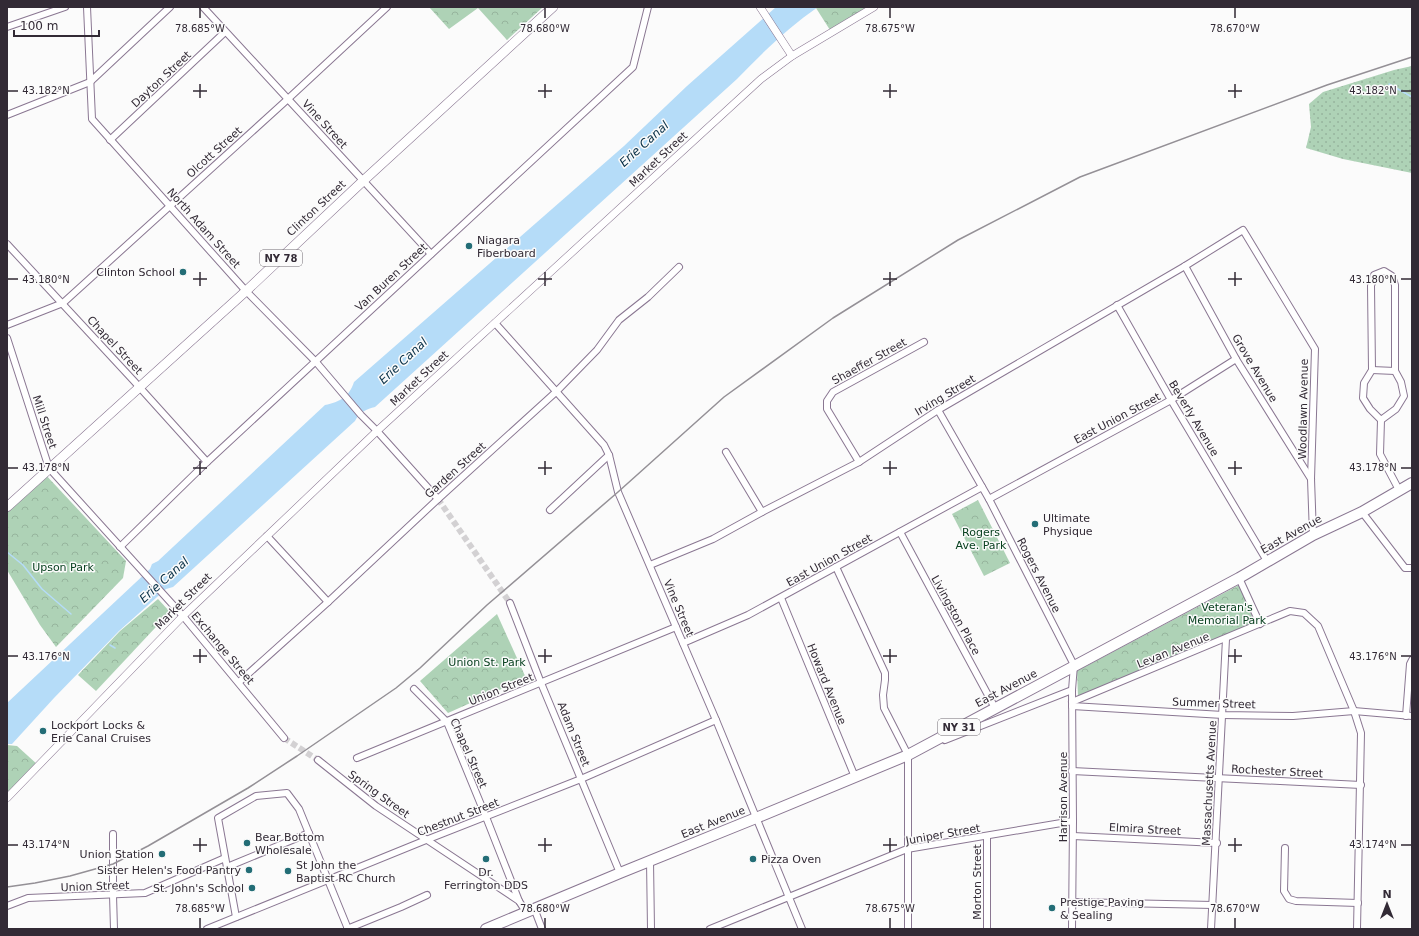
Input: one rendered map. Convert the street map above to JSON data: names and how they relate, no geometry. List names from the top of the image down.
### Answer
{
  "streets": {
    "highway": ["East Avenue", "NY 31"],
    "main road": ["Clinton Street", "NY 78"],
    "street": [
      "Dayton Street",
      "Vine Street",
      "Olcott Street",
      "Market Street",
      "North Adam Street",
      "Van Buren Street",
      "Chapel Street",
      "Shaeffer Street",
      "Grove Avenue",
      "Irving Street",
      "Woodlawn Avenue",
      "East Union Street",
      "Beverly Avenue",
      "Mill Street",
      "Garden Street",
      "Rogers Avenue",
      "Livingston Place",
      "Exchange Street",
      "Levan Avenue",
      "Howard Avenue",
      "Union Street",
      "Summer Street",
      "Adam Street",
      "Rochester Street",
      "Massachusetts Avenue",
      "Spring Street",
      "Harrison Avenue",
      "Chestnut Street",
      "Elmira Street",
      "Juniper Street",
      "Morton Street"
    ]
  },
  "crossings": [
    ["Dayton Street", "Vine Street"],
    ["Dayton Street", "North Adam Street"],
    ["Vine Street", "Olcott Street"],
    ["Vine Street", "Market Street"],
    ["Vine Street", "Clinton Street"],
    ["Vine Street", "Van Buren Street"],
    ["Vine Street", "Irving Street"],
    ["Vine Street", "East Union Street"],
    ["Vine Street", "Garden Street"],
    ["Vine Street", "East Avenue"],
    ["Vine Street", "Union Street"],
    ["Vine Street", "Chestnut Street"],
    ["Vine Street", "Juniper Street"],
    ["Olcott Street", "North Adam Street"],
    ["Olcott Street", "Chapel Street"],
    ["Market Street", "North Adam Street"],
    ["Market Street", "Exchange Street"],
    ["Clinton Street", "North Adam Street"],
    ["Clinton Street", "Chapel Street"],
    ["Clinton Street", "Mill Street"],
    ["North Adam Street", "Van Buren Street"],
    ["Van Buren Street", "Chapel Street"],
    ["Van Buren Street", "Mill Street"],
    ["Chapel Street", "Union Street"],
    ["Chapel Street", "Spring Street"],
    ["Chapel Street", "Chestnut Street"],
    ["Shaeffer Street", "Irving Street"],
    ["Grove Avenue", "Irving Street"],
    ["Grove Avenue", "Woodlawn Avenue"],
    ["Grove Avenue", "East Union Street"],
    ["Irving Street", "Woodlawn Avenue"],
    ["Irving Street", "Beverly Avenue"],
    ["Irving Street", "Rogers Avenue"],
    ["Woodlawn Avenue", "East Avenue"],
    ["East Union Street", "Beverly Avenue"],
    ["East Union Street", "Rogers Avenue"],
    ["East Union Street", "Livingston Place"],
    ["East Union Street", "Howard Avenue"],
    ["Beverly Avenue", "East Avenue"],
    ["Mill Street", "Exchange Street"],
    ["Garden Street", "Exchange Street"],
    ["East Avenue", "Rogers Avenue"],
    ["East Avenue", "Livingston Place"],
    ["East Avenue", "Howard Avenue"],
    ["East Avenue", "Adam Street"],
    ["East Avenue", "Spring Street"],
    ["East Avenue", "Harrison Avenue"],
    ["Rogers Avenue", "Harrison Avenue"],
    ["Levan Avenue", "Summer Street"],
    ["Levan Avenue", "Massachusetts Avenue"],
    ["Levan Avenue", "Harrison Avenue"],
    ["Union Street", "Adam Street"],
    ["Summer Street", "Massachusetts Avenue"],
    ["Summer Street", "Harrison Avenue"],
    ["Adam Street", "Chestnut Street"],
    ["Rochester Street", "Massachusetts Avenue"],
    ["Rochester Street", "Harrison Avenue"],
    ["Massachusetts Avenue", "Elmira Street"],
    ["Spring Street", "Chestnut Street"],
    ["Harrison Avenue", "Elmira Street"],
    ["Harrison Avenue", "Juniper Street"],
    ["Juniper Street", "Morton Street"]
  ],
  "water": ["Erie Canal"],
  "parks": [
    "Rogers Ave. Park",
    "Upson Park",
    "Veteran's Memorial Park",
    "Union St. Park"
  ],
  "places": [
    "Niagara Fiberboard",
    "Clinton School",
    "Ultimate Physique",
    "Lockport Locks & Erie Canal Cruises",
    "Bear Bottom Wholesale",
    "Union Station",
    "Dr. Ferrington DDS",
    "Pizza Oven",
    "Sister Helen's Food Pantry",
    "St John the Baptist RC Church",
    "St. John's School",
    "Prestige Paving & Sealing"
  ],
  "scale_bar": "100 m",
  "north": "top",
  "coordinates": [
    "78.685°W",
    "78.680°W",
    "78.675°W",
    "78.670°W",
    "43.182°N",
    "43.180°N",
    "43.178°N",
    "43.176°N",
    "43.174°N"
  ]
}
